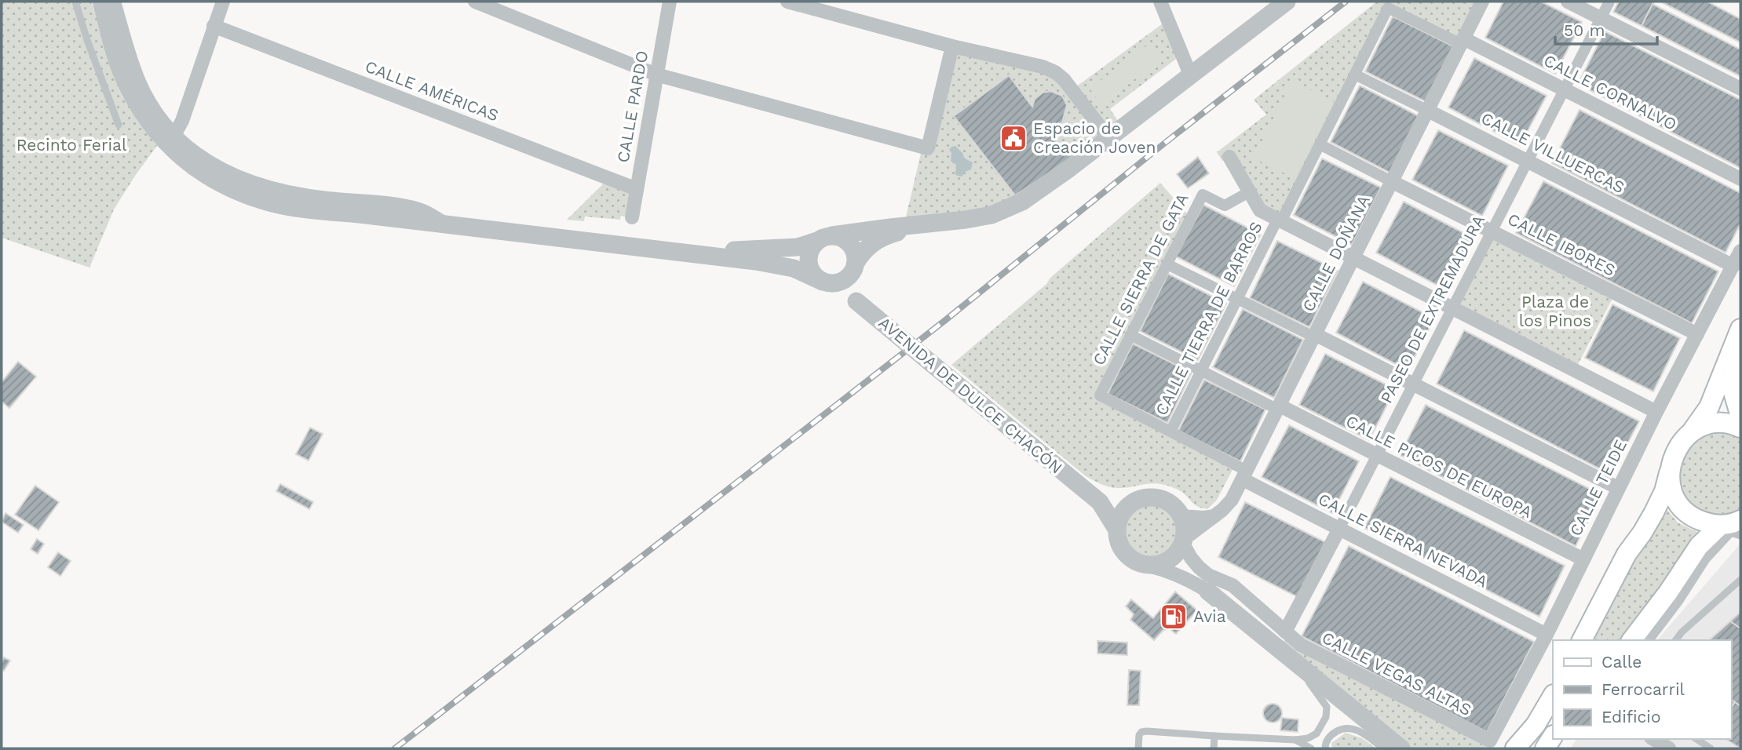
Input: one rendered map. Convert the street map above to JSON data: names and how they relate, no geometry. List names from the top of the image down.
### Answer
{
  "streets": {
    "street": [
      "CALLE AMÉRICAS",
      "CALLE CORNALVO",
      "CALLE PARDO",
      "CALLE VILLUERCAS",
      "CALLE IBORES",
      "CALLE DOÑANA",
      "CALLE SIERRA DE GATA",
      "PASEO DE EXTREMADURA",
      "CALLE TIERRA DE BARROS",
      "AVENIDA DE DULCE CHACÓN",
      "CALLE PICOS DE EUROPA",
      "CALLE TEIDE",
      "CALLE SIERRA NEVADA",
      "CALLE VEGAS ALTAS"
    ]
  },
  "crossings": [
    ["CALLE AMÉRICAS", "CALLE PARDO"],
    ["CALLE CORNALVO", "CALLE DOÑANA"],
    ["CALLE CORNALVO", "PASEO DE EXTREMADURA"],
    ["CALLE CORNALVO", "CALLE TIERRA DE BARROS"],
    ["CALLE VILLUERCAS", "CALLE DOÑANA"],
    ["CALLE VILLUERCAS", "PASEO DE EXTREMADURA"],
    ["CALLE VILLUERCAS", "CALLE TIERRA DE BARROS"],
    ["CALLE VILLUERCAS", "CALLE TEIDE"],
    ["CALLE IBORES", "CALLE DOÑANA"],
    ["CALLE IBORES", "PASEO DE EXTREMADURA"],
    ["CALLE IBORES", "CALLE TIERRA DE BARROS"],
    ["CALLE IBORES", "CALLE TEIDE"],
    ["CALLE DOÑANA", "CALLE TIERRA DE BARROS"],
    ["CALLE DOÑANA", "AVENIDA DE DULCE CHACÓN"],
    ["CALLE DOÑANA", "CALLE PICOS DE EUROPA"],
    ["CALLE DOÑANA", "CALLE SIERRA NEVADA"],
    ["CALLE DOÑANA", "CALLE VEGAS ALTAS"],
    ["CALLE SIERRA DE GATA", "CALLE TIERRA DE BARROS"],
    ["PASEO DE EXTREMADURA", "CALLE PICOS DE EUROPA"],
    ["PASEO DE EXTREMADURA", "CALLE SIERRA NEVADA"],
    ["PASEO DE EXTREMADURA", "CALLE VEGAS ALTAS"],
    ["AVENIDA DE DULCE CHACÓN", "CALLE VEGAS ALTAS"],
    ["CALLE PICOS DE EUROPA", "CALLE TEIDE"],
    ["CALLE TEIDE", "CALLE SIERRA NEVADA"],
    ["CALLE TEIDE", "CALLE VEGAS ALTAS"]
  ],
  "parks": ["Recinto Ferial", "Plaza de los Pinos"],
  "places": {
    "public building": ["Espacio de Creación Joven"],
    "fuel station": ["Avia"]
  },
  "legend": ["Calle", "Ferrocarril", "Edificio"],
  "scale_bar": "50 m"
}
